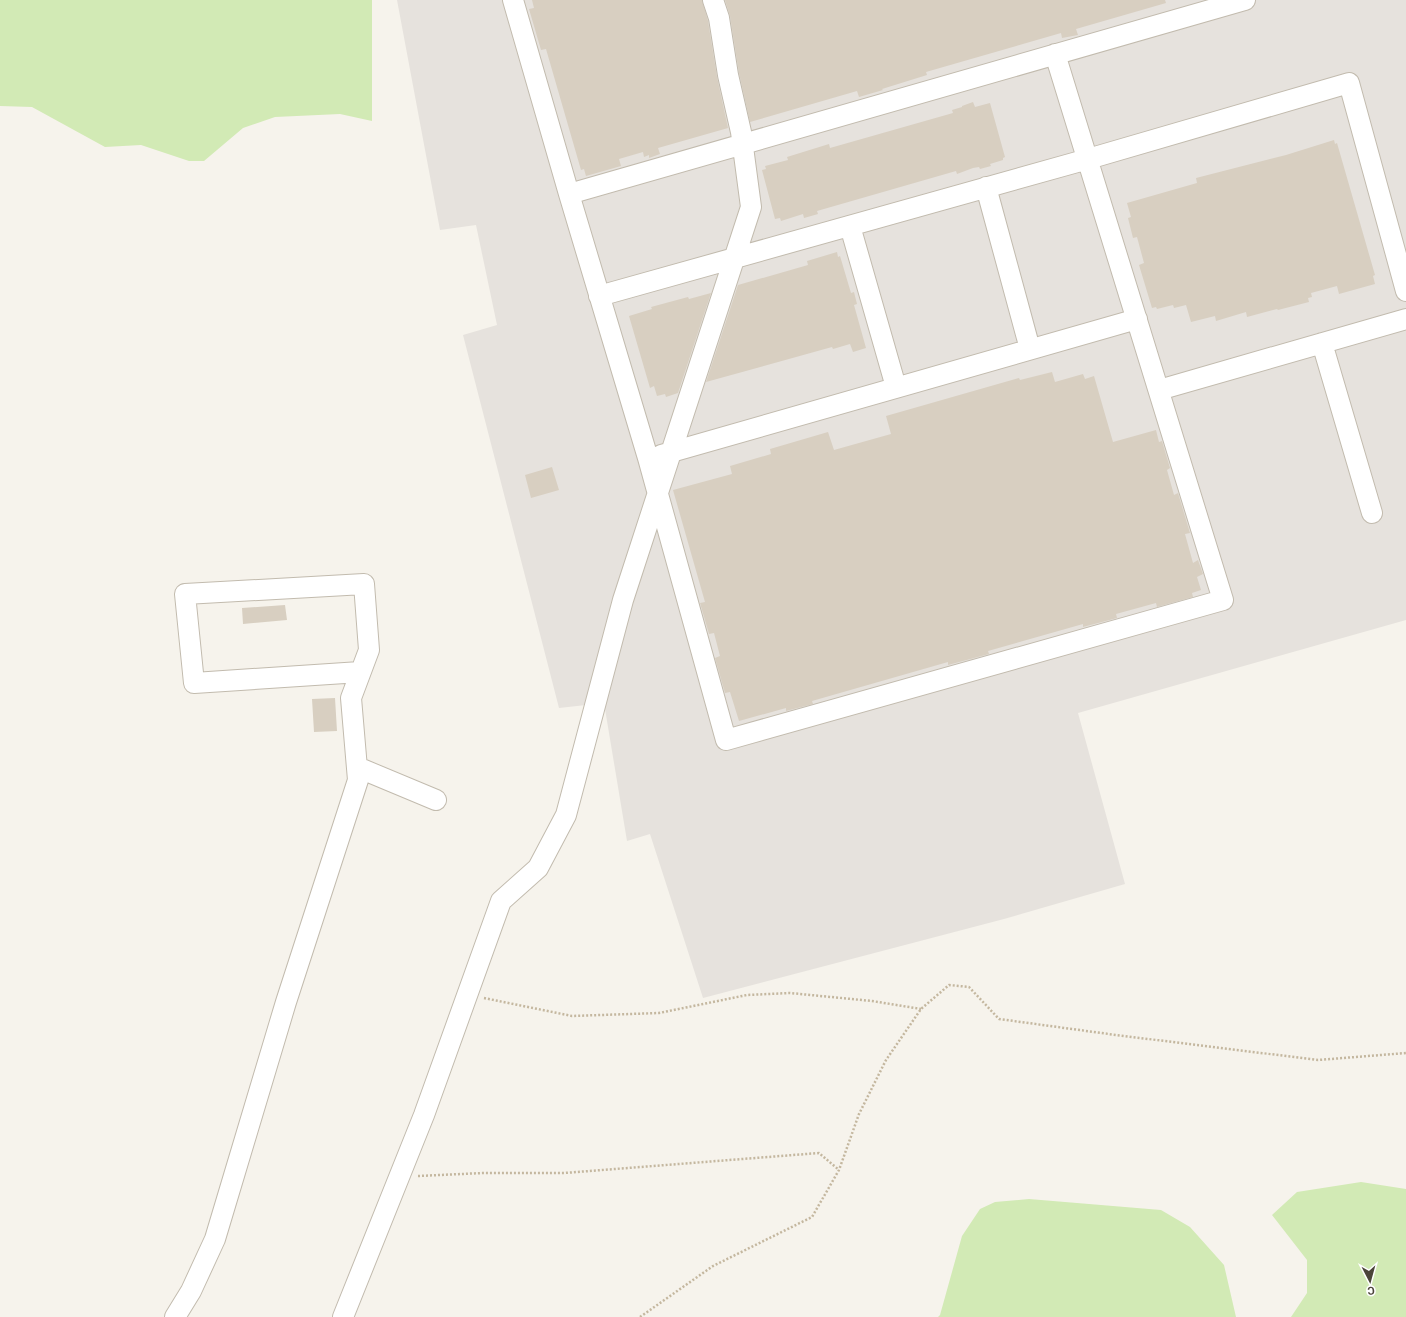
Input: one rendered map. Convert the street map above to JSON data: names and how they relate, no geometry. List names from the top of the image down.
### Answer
{
  "north": "bottom"
}
